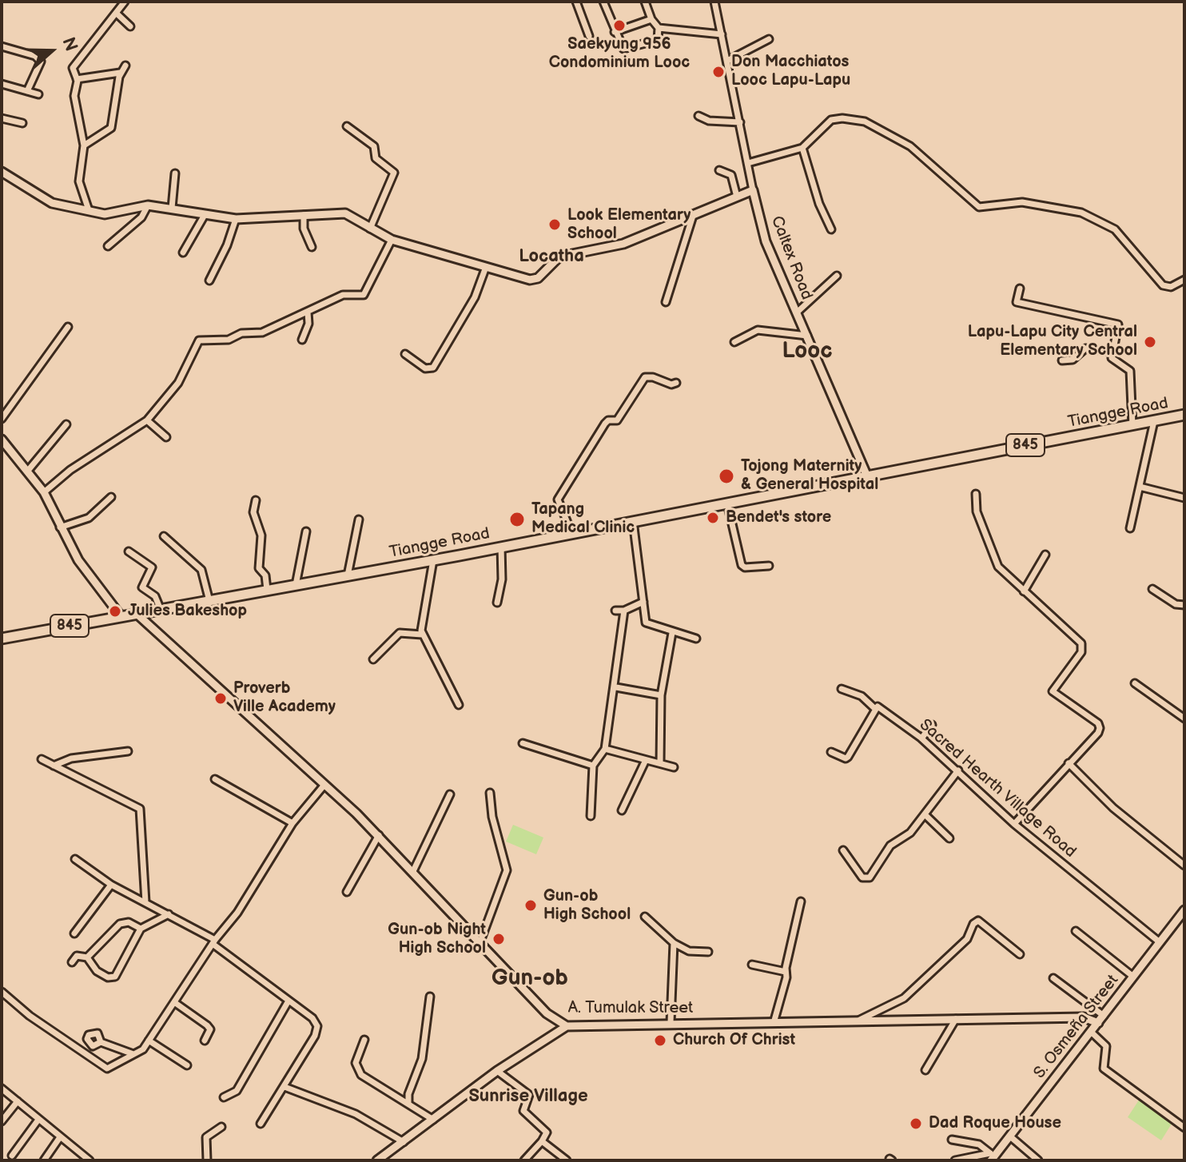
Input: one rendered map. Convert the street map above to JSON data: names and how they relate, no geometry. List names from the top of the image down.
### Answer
{
  "streets": {
    "main road": ["Tiangge Road", "845"],
    "street": [
      "Caltex Road",
      "Sacred Hearth Village Road",
      "A. Tumulak Street",
      "S. Osmeña Street"
    ]
  },
  "crossings": [
    ["Caltex Road", "Tiangge Road"],
    ["Tiangge Road", "A. Tumulak Street"],
    ["Sacred Hearth Village Road", "S. Osmeña Street"],
    ["A. Tumulak Street", "S. Osmeña Street"]
  ],
  "districts": [
    "Locatha",
    "Looc",
    "Gun-ob",
    "Sunrise Village"
  ],
  "places": [
    "Saekyung 956 Condominium Looc",
    "Don Macchiatos Looc Lapu-Lapu",
    "Look Elementary School",
    "Lapu-Lapu City Central Elementary School",
    "Tojong Maternity & General Hospital",
    "Bendet's store",
    "Tapang Medical Clinic",
    "Julies Bakeshop",
    "Proverb Ville Academy",
    "Gun-ob High School",
    "Gun-ob Night High School",
    "Church Of Christ",
    "Dad Roque House"
  ],
  "north": "right"
}
